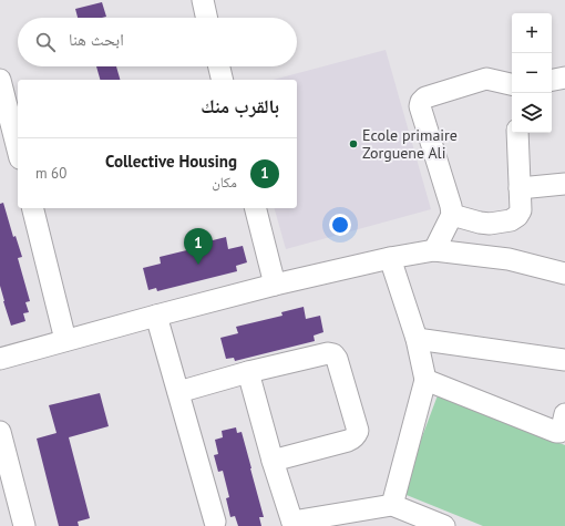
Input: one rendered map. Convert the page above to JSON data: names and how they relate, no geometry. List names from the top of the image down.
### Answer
{
  "places": ["Ecole primaire Zorguene Ali"],
  "page": {
    "map_buttons": ["+", "−"],
    "search": "ابحث هنا",
    "heading": "بالقرب منك",
    "list": [
      {
        "mark": "1",
        "name": "Collective Housing",
        "note": "مكان",
        "value": "60 m"
      }
    ],
    "pins": "1"
  }
}
